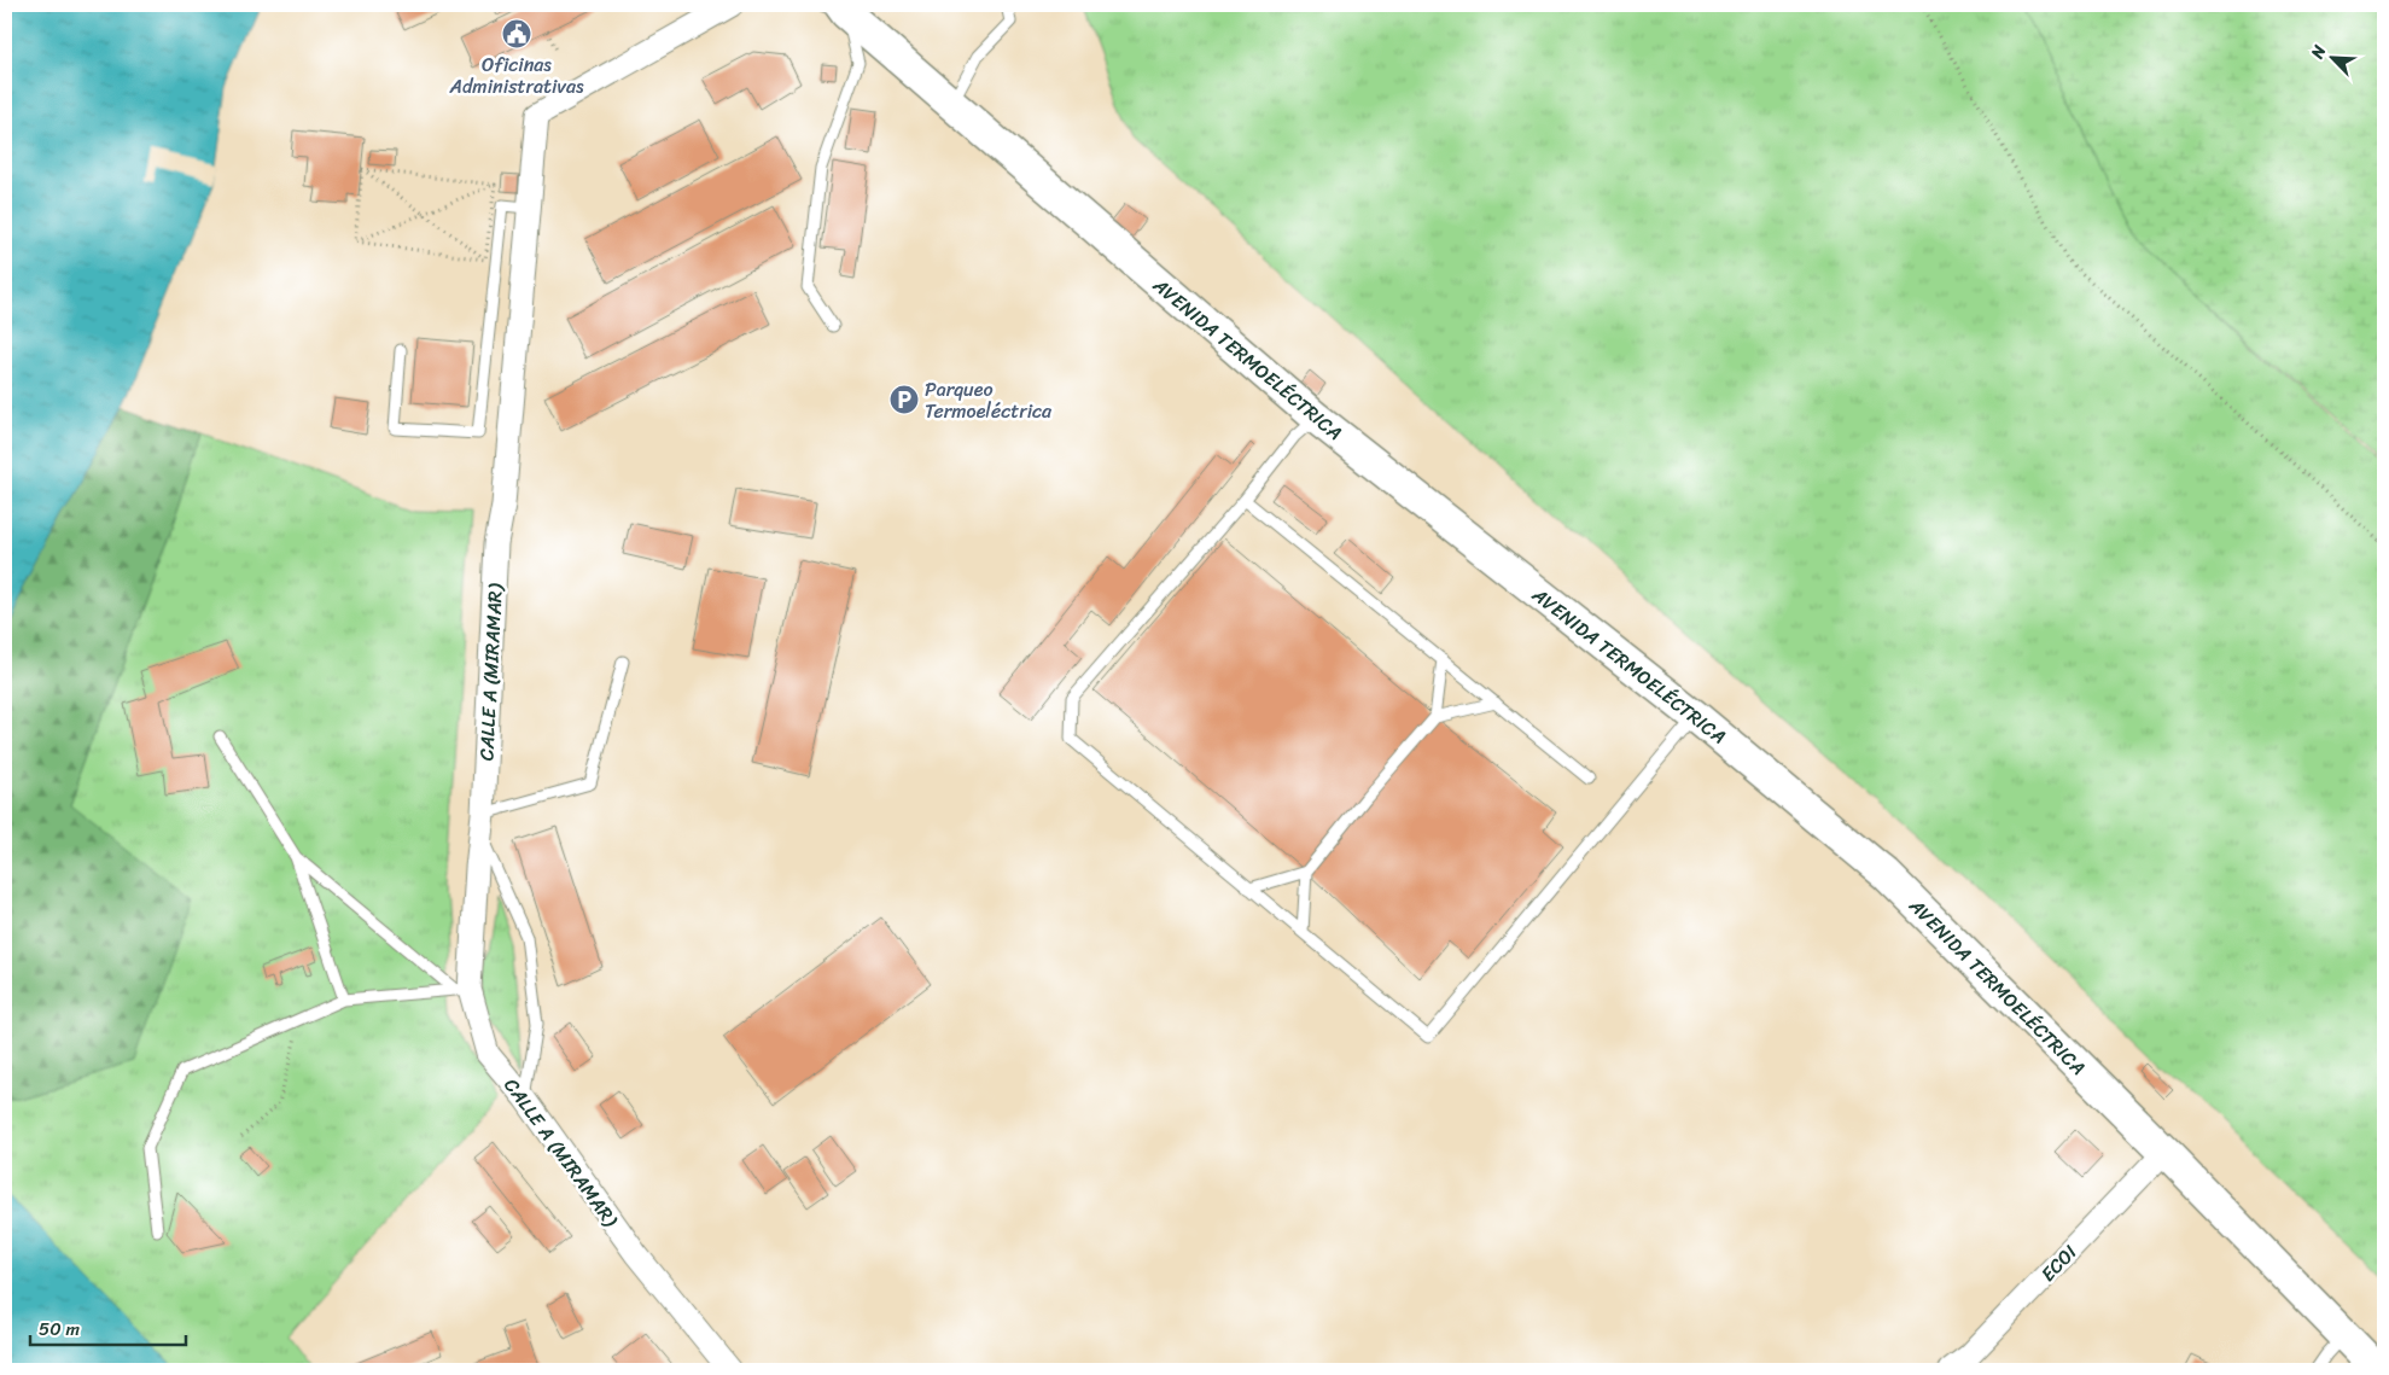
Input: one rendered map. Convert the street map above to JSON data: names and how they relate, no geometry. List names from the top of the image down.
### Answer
{
  "streets": {
    "main road": ["AVENIDA TERMOELÉCTRICA"],
    "street": ["CALLE A (MIRAMAR)", "ECOI"]
  },
  "crossings": [
    ["AVENIDA TERMOELÉCTRICA", "ECOI"]
  ],
  "places": {
    "public building": ["Oficinas Administrativas"],
    "parking": ["Parqueo Termoeléctrica"]
  },
  "scale_bar": "50 m",
  "north": "top left"
}
